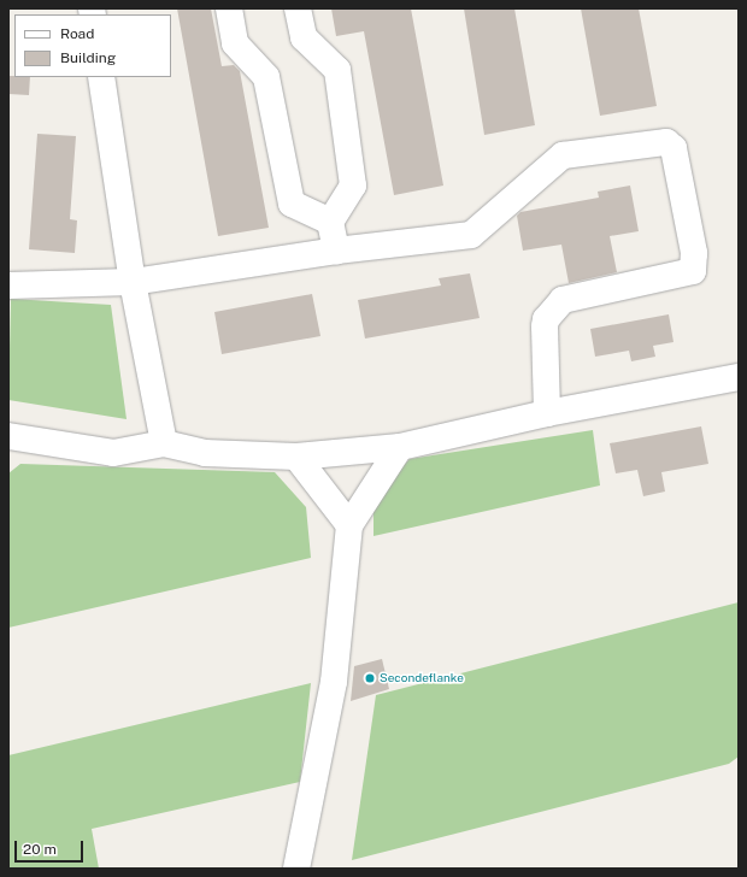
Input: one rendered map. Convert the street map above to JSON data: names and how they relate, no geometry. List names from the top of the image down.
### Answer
{
  "places": ["Secondeflanke"],
  "legend": ["Road", "Building"],
  "scale_bar": "20 m"
}
